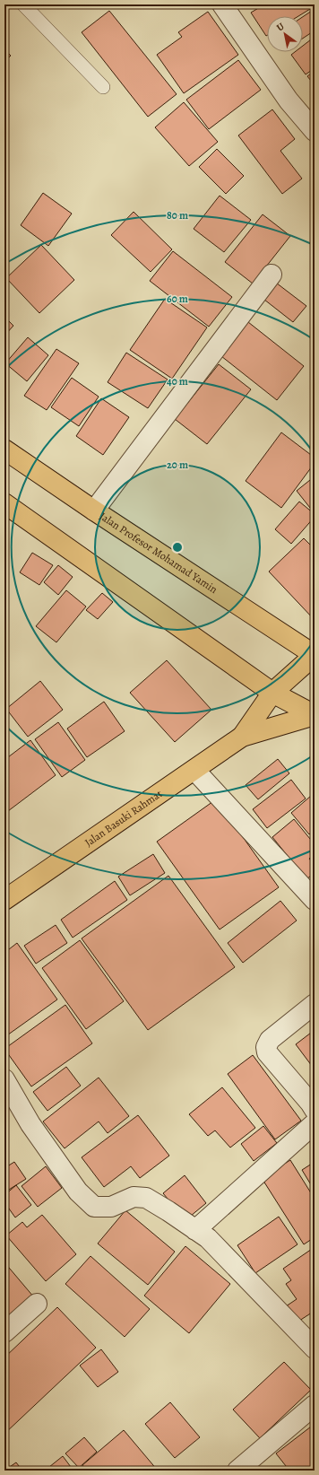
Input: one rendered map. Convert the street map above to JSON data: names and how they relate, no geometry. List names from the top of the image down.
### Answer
{
  "streets": {
    "main road": ["Jalan Profesor Mohamad Yamin", "Jalan Basuki Rahmat"]
  },
  "north": "top left",
  "rings": [
    "80 m",
    "60 m",
    "40 m",
    "20 m"
  ]
}
